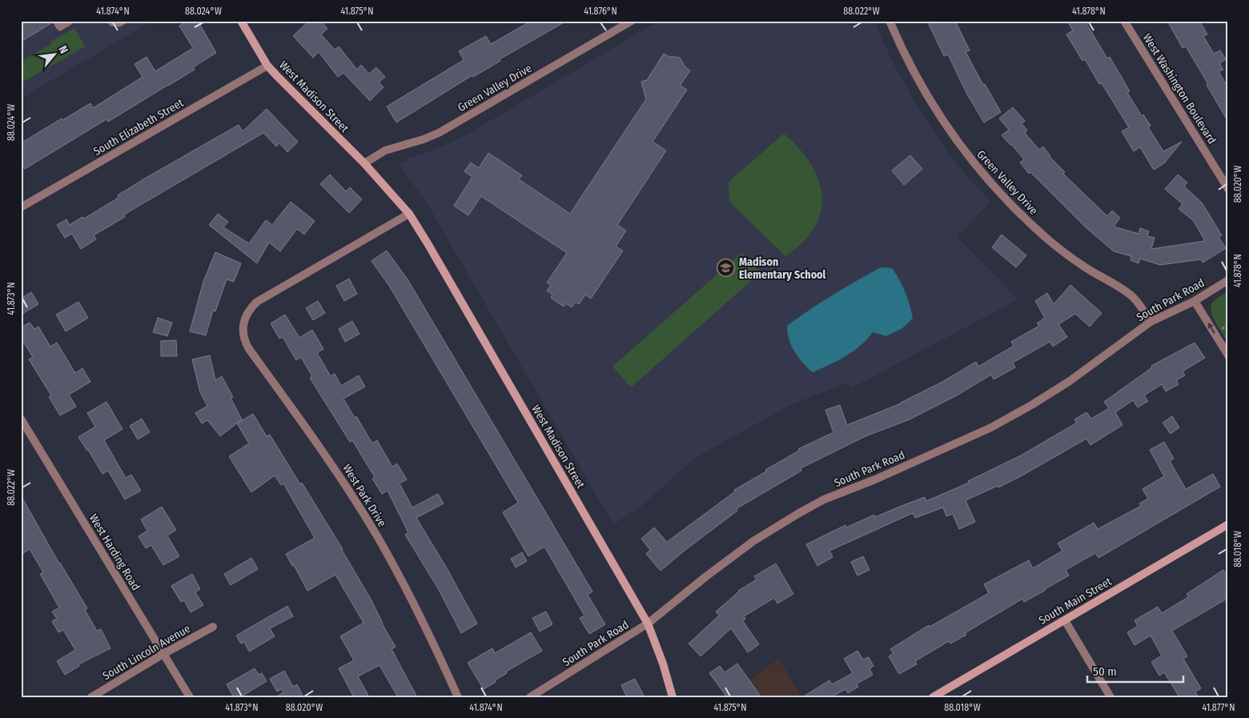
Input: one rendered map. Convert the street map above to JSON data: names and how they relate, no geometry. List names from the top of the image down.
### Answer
{
  "streets": {
    "street": [
      "Green Valley Drive",
      "West Washington Boulevard",
      "West Madison Street",
      "South Elizabeth Street",
      "South Park Road",
      "West Park Drive",
      "West Harding Road",
      "South Main Street",
      "South Lincoln Avenue"
    ]
  },
  "crossings": [
    ["Green Valley Drive", "West Madison Street"],
    ["Green Valley Drive", "South Park Road"],
    ["West Madison Street", "South Elizabeth Street"],
    ["West Madison Street", "South Park Road"],
    ["West Madison Street", "West Park Drive"],
    ["West Harding Road", "South Lincoln Avenue"]
  ],
  "places": {
    "school or university": ["Madison Elementary School"]
  },
  "scale_bar": "50 m",
  "north": "top right",
  "coordinates": [
    "41.874°N",
    "88.024°W",
    "41.875°N",
    "41.876°N",
    "88.022°W",
    "41.878°N",
    "88.020°W",
    "41.873°N",
    "88.018°W",
    "41.877°N"
  ]
}
